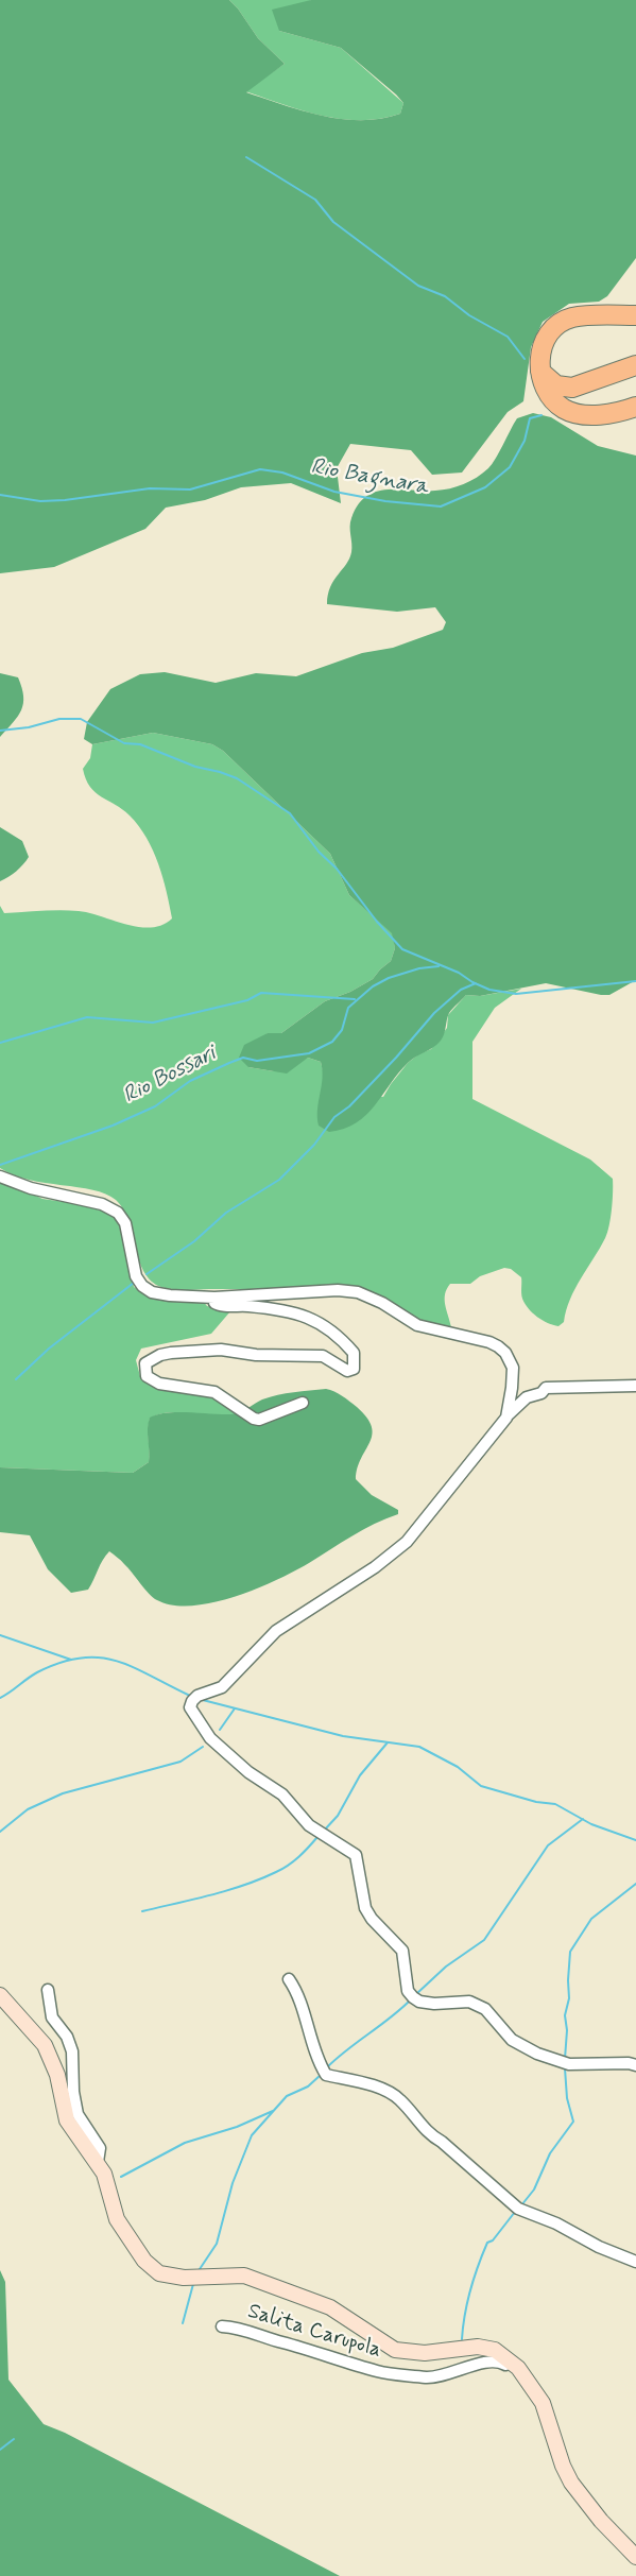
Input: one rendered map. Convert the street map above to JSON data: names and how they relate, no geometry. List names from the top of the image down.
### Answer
{
  "streets": {
    "street": ["Salita Carupola"]
  },
  "water": ["Rio Bagnara", "Rio Bossari"]
}
